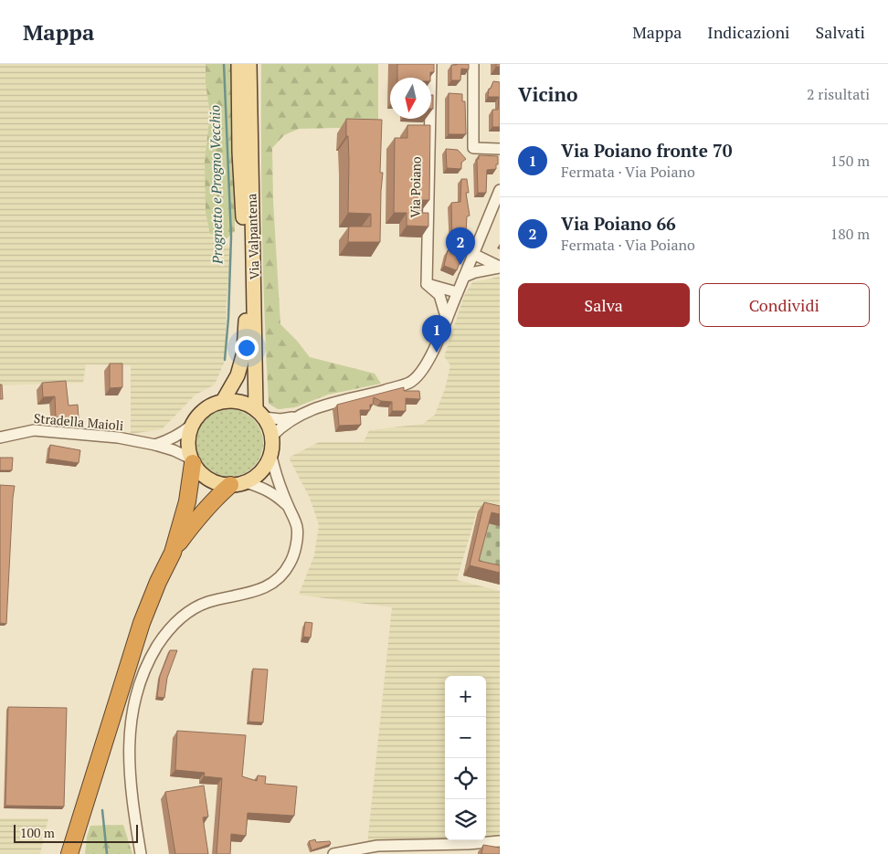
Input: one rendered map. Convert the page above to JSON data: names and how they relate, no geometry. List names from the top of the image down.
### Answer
{
  "streets": {
    "main road": ["Via Valpantena"],
    "street": ["Via Poiano", "Stradella Maioli"]
  },
  "crossings": [
    ["Via Valpantena", "Stradella Maioli"]
  ],
  "water": ["Prognetto e Progno Vecchio"],
  "scale_bar": "100 m",
  "north": "bottom",
  "page": {
    "header": "Mappa",
    "nav": ["Mappa", "Indicazioni", "Salvati"],
    "heading": ["Vicino", "2 risultati"],
    "list": [
      {
        "mark": "1",
        "name": "Via Poiano fronte 70",
        "note": "Fermata · Via Poiano",
        "value": "150 m"
      },
      {
        "mark": "2",
        "name": "Via Poiano 66",
        "note": "Fermata · Via Poiano",
        "value": "180 m"
      }
    ],
    "pins": ["2", "1"],
    "buttons": ["Salva", "Condividi"],
    "map_buttons": ["+", "−"],
    "scale": "100 m"
  }
}
